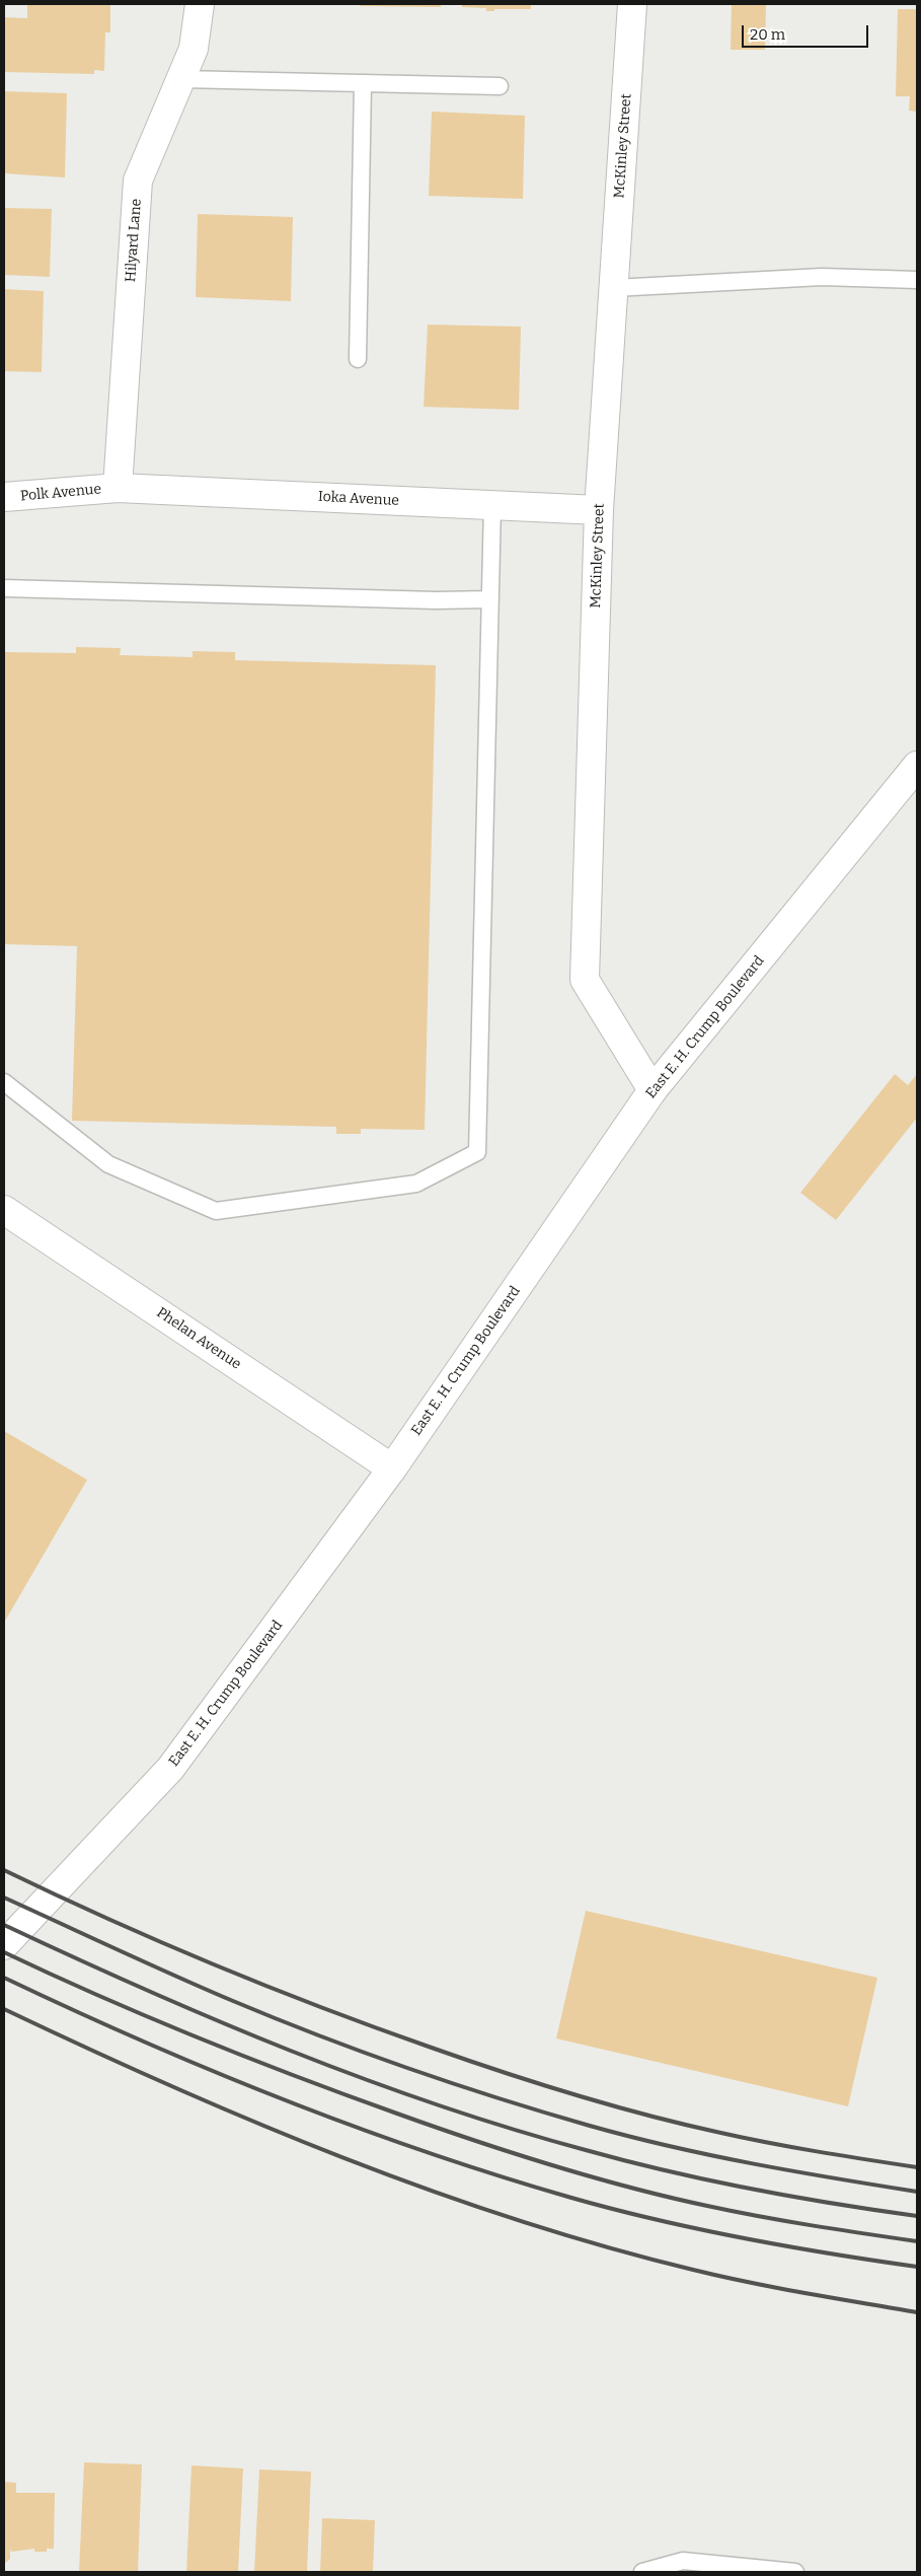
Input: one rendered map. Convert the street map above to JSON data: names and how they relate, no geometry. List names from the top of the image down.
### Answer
{
  "streets": {
    "street": [
      "McKinley Street",
      "Hilyard Lane",
      "Polk Avenue",
      "Ioka Avenue",
      "East E. H. Crump Boulevard",
      "Phelan Avenue"
    ]
  },
  "crossings": [
    ["McKinley Street", "Ioka Avenue"],
    ["McKinley Street", "East E. H. Crump Boulevard"],
    ["Hilyard Lane", "Polk Avenue"],
    ["Hilyard Lane", "Ioka Avenue"],
    ["Polk Avenue", "Ioka Avenue"],
    ["East E. H. Crump Boulevard", "Phelan Avenue"]
  ],
  "scale_bar": "20 m"
}
